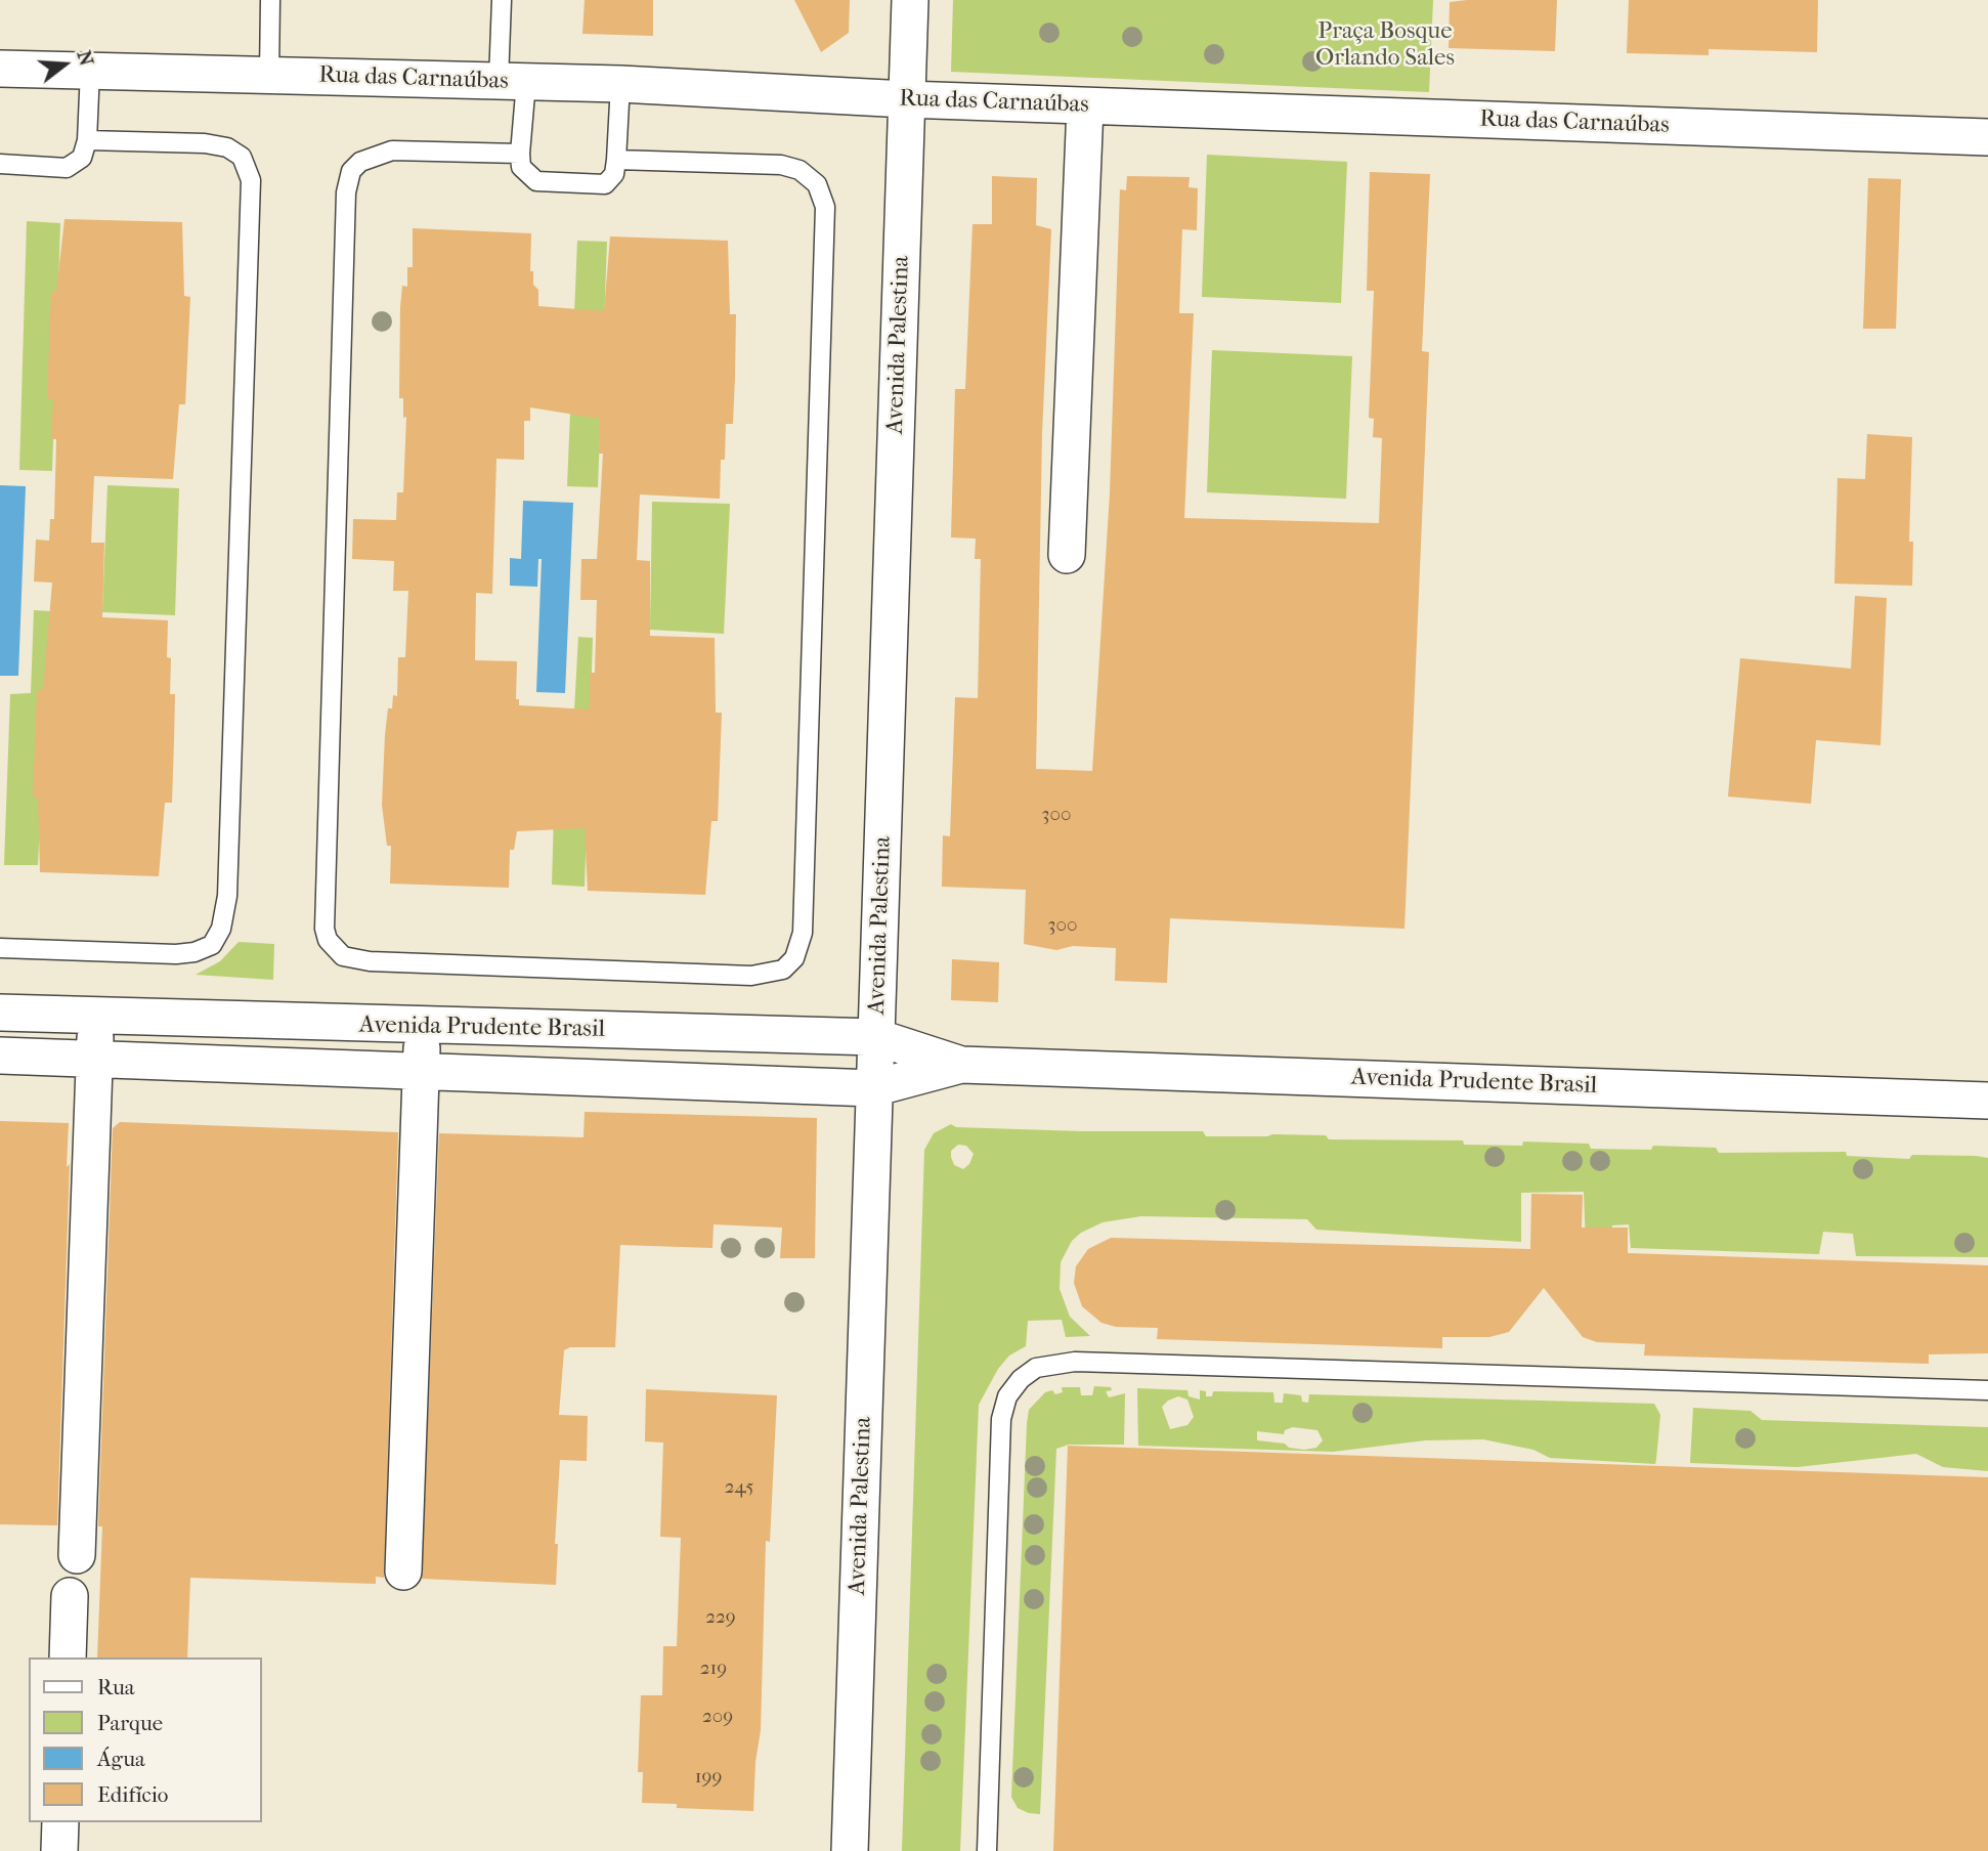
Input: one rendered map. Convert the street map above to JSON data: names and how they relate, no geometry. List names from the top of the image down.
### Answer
{
  "streets": {
    "street": ["Rua das Carnaúbas", "Avenida Palestina", "Avenida Prudente Brasil"]
  },
  "crossings": [
    ["Rua das Carnaúbas", "Avenida Palestina"],
    ["Avenida Palestina", "Avenida Prudente Brasil"]
  ],
  "parks": ["Praça Bosque Orlando Sales"],
  "house_numbers": [
    "300",
    "300",
    "245",
    "229",
    "219",
    "209",
    "199"
  ],
  "legend": [
    "Rua",
    "Parque",
    "Água",
    "Edifício"
  ],
  "north": "right"
}
